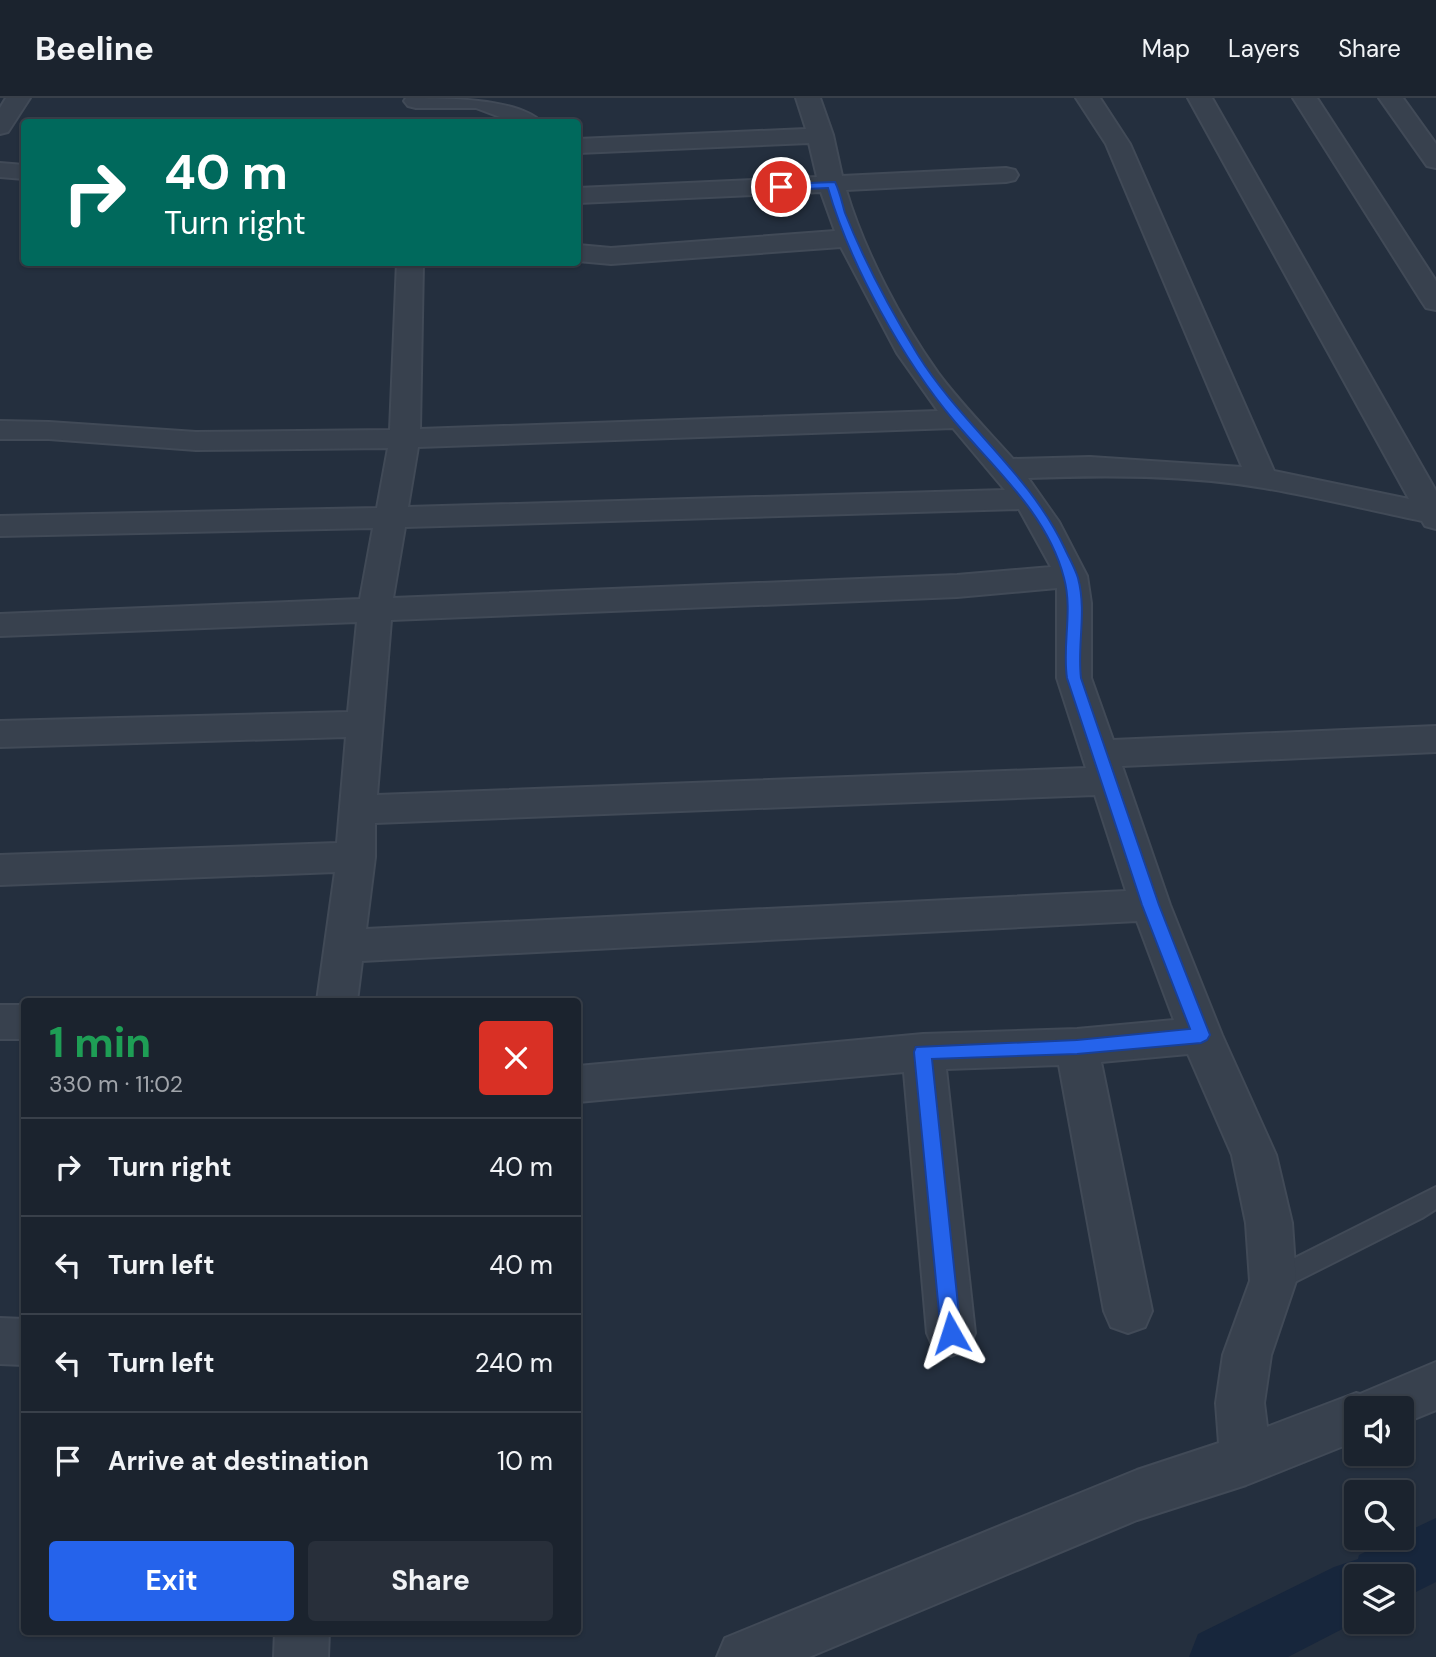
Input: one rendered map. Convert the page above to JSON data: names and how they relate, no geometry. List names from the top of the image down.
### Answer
{
  "page": {
    "header": "Beeline",
    "nav": ["Map", "Layers", "Share"],
    "turn": ["40 m", "Turn right"],
    "heading": ["1 min", "330 m · 11:02"],
    "list": [
      {
        "name": "Turn right",
        "value": "40 m"
      },
      {
        "name": "Turn left",
        "value": "40 m"
      },
      {
        "name": "Turn left",
        "value": "240 m"
      },
      {
        "name": "Arrive at destination",
        "value": "10 m"
      }
    ],
    "buttons": ["Exit", "Share"]
  }
}
